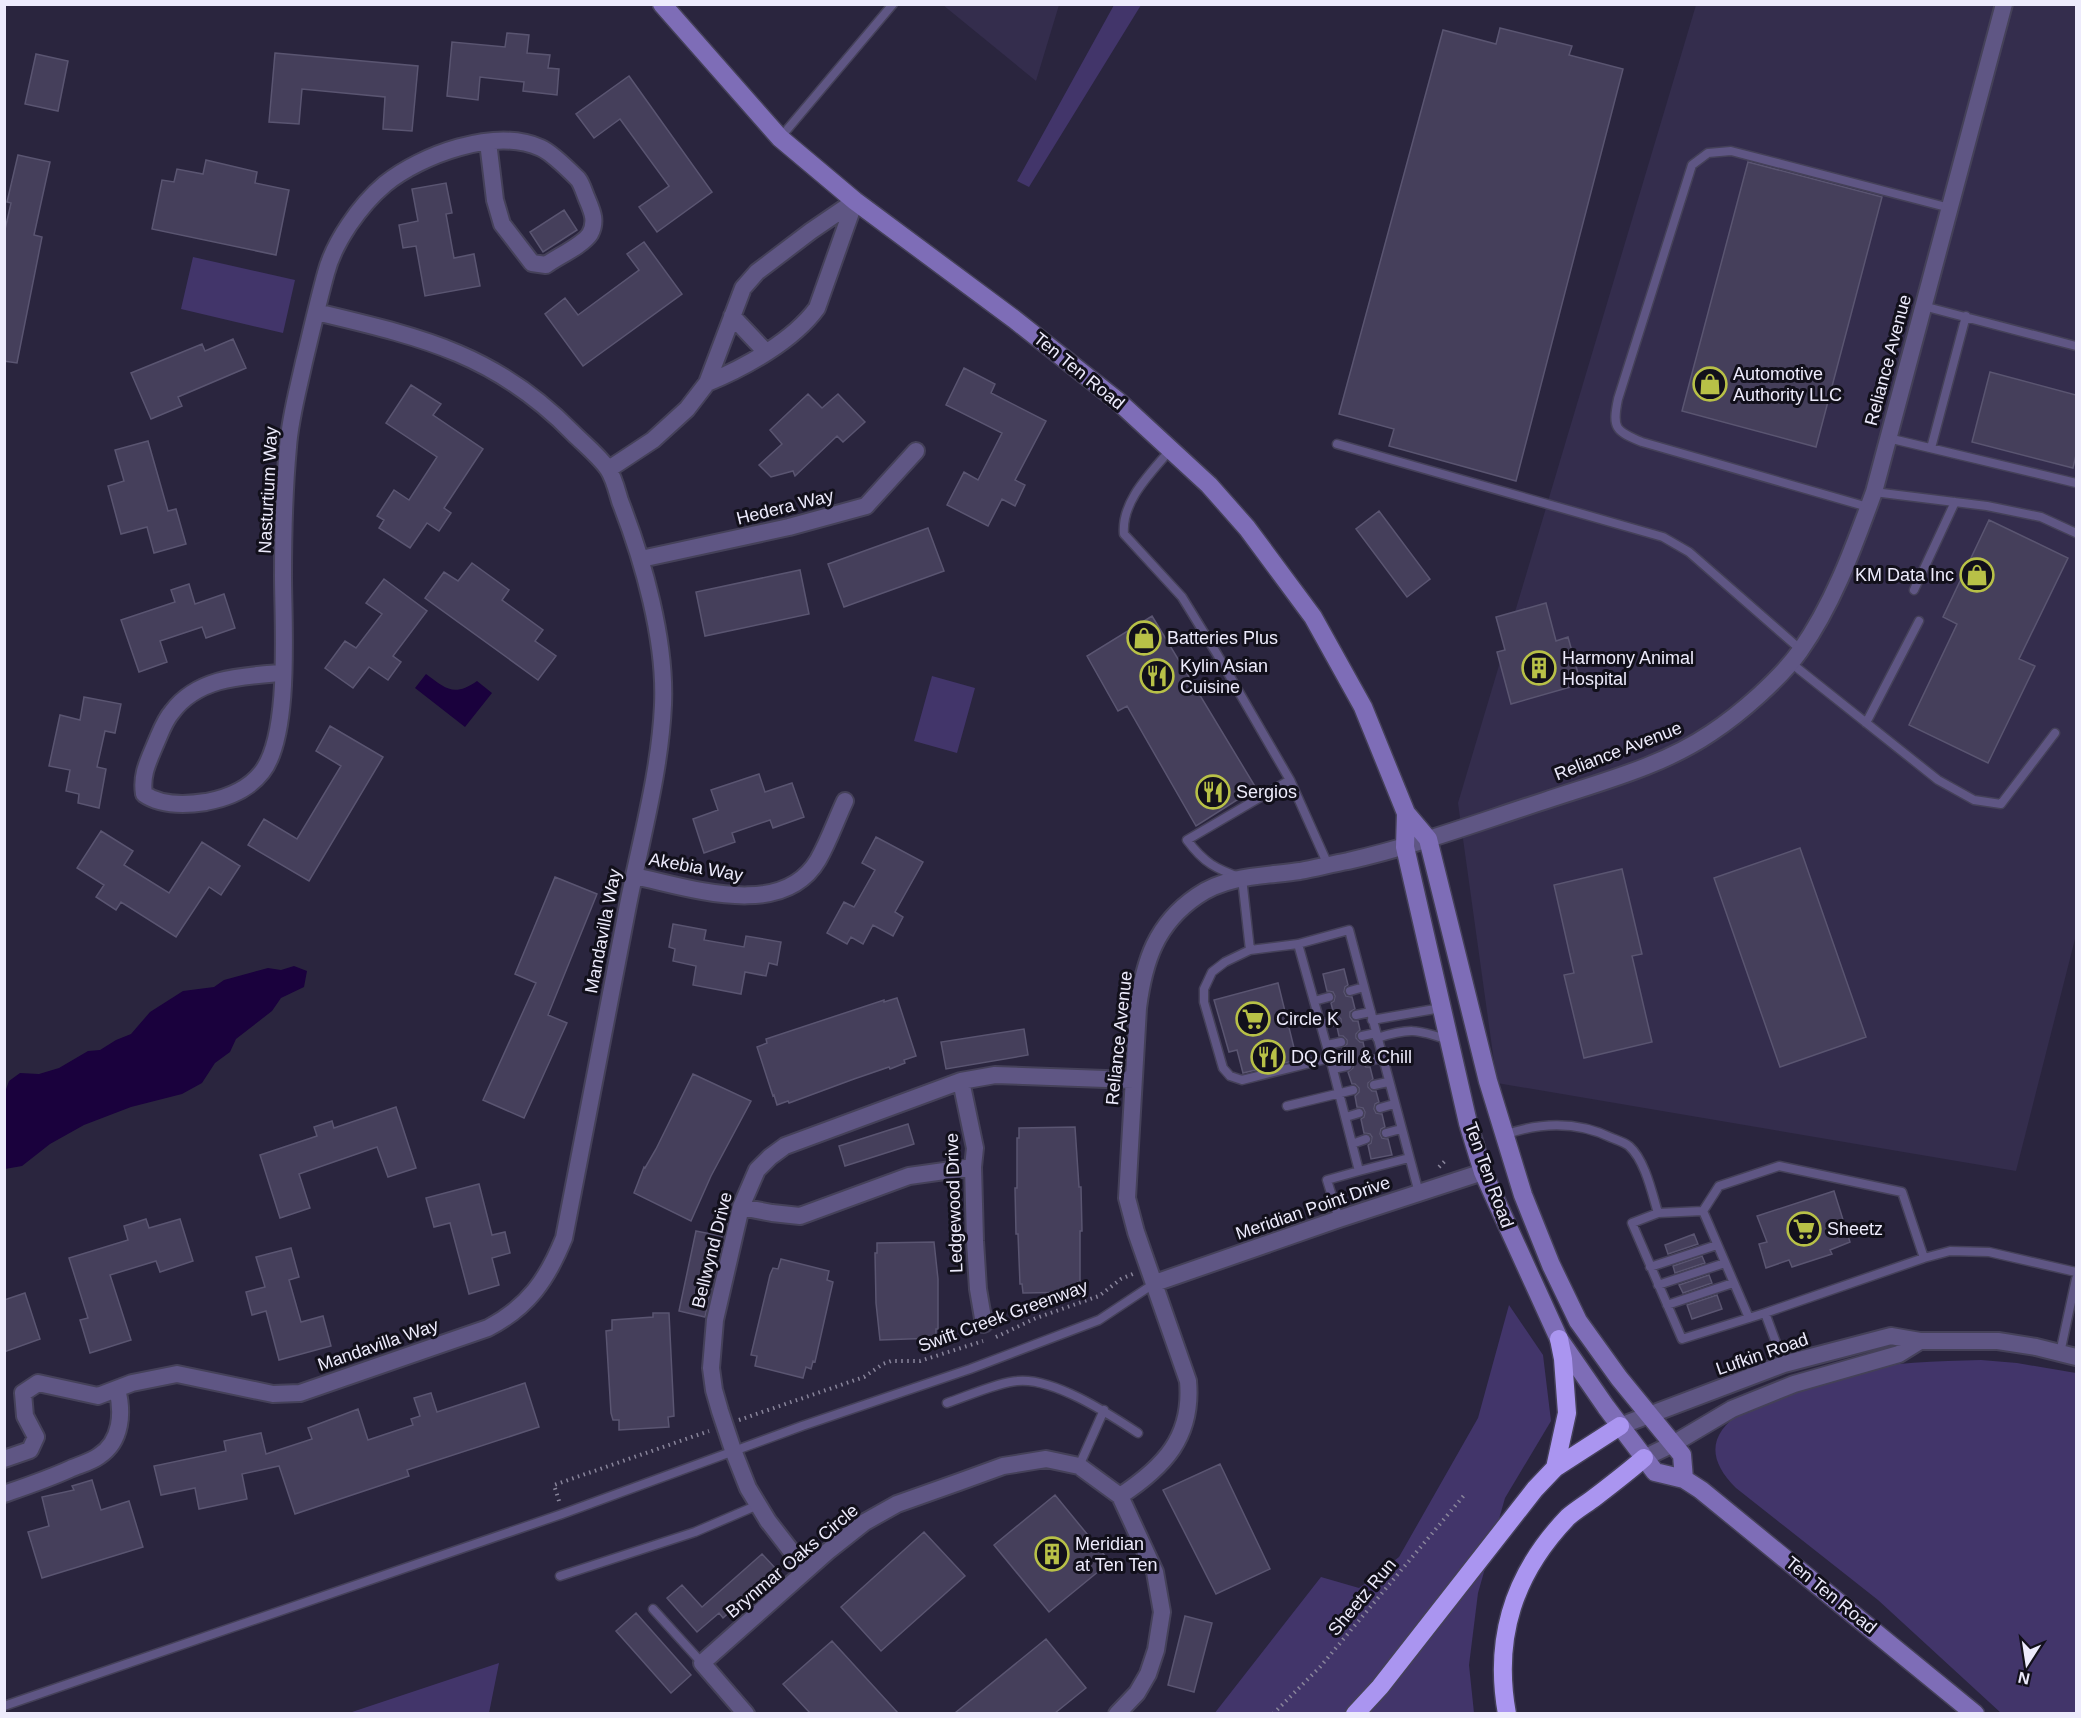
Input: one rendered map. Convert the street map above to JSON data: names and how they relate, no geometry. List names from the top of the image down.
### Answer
{
  "streets": {
    "main road": ["Ten Ten Road"],
    "street": [
      "Reliance Avenue",
      "Nasturtium Way",
      "Hedera Way",
      "Akebia Way",
      "Mandavilla Way",
      "Ledgewood Drive",
      "Meridian Point Drive",
      "Bellwynd Drive",
      "Lufkin Road",
      "Brynmar Oaks Circle"
    ],
    "path": ["Swift Creek Greenway", "Sheetz Run"]
  },
  "crossings": [
    ["Reliance Avenue", "Ten Ten Road"],
    ["Reliance Avenue", "Meridian Point Drive"],
    ["Reliance Avenue", "Bellwynd Drive"],
    ["Reliance Avenue", "Brynmar Oaks Circle"],
    ["Ten Ten Road", "Meridian Point Drive"],
    ["Ten Ten Road", "Lufkin Road"],
    ["Nasturtium Way", "Mandavilla Way"],
    ["Hedera Way", "Mandavilla Way"],
    ["Akebia Way", "Mandavilla Way"],
    ["Ledgewood Drive", "Bellwynd Drive"],
    ["Bellwynd Drive", "Brynmar Oaks Circle"]
  ],
  "places": {
    "shop": ["Automotive Authority LLC", "KM Data Inc", "Batteries Plus"],
    "building": ["Harmony Animal Hospital", "Meridian at Ten Ten"],
    "restaurant": ["Kylin Asian Cuisine", "Sergios", "DQ Grill & Chill"],
    "supermarket": ["Circle K", "Sheetz"]
  },
  "north": "bottom"
}
